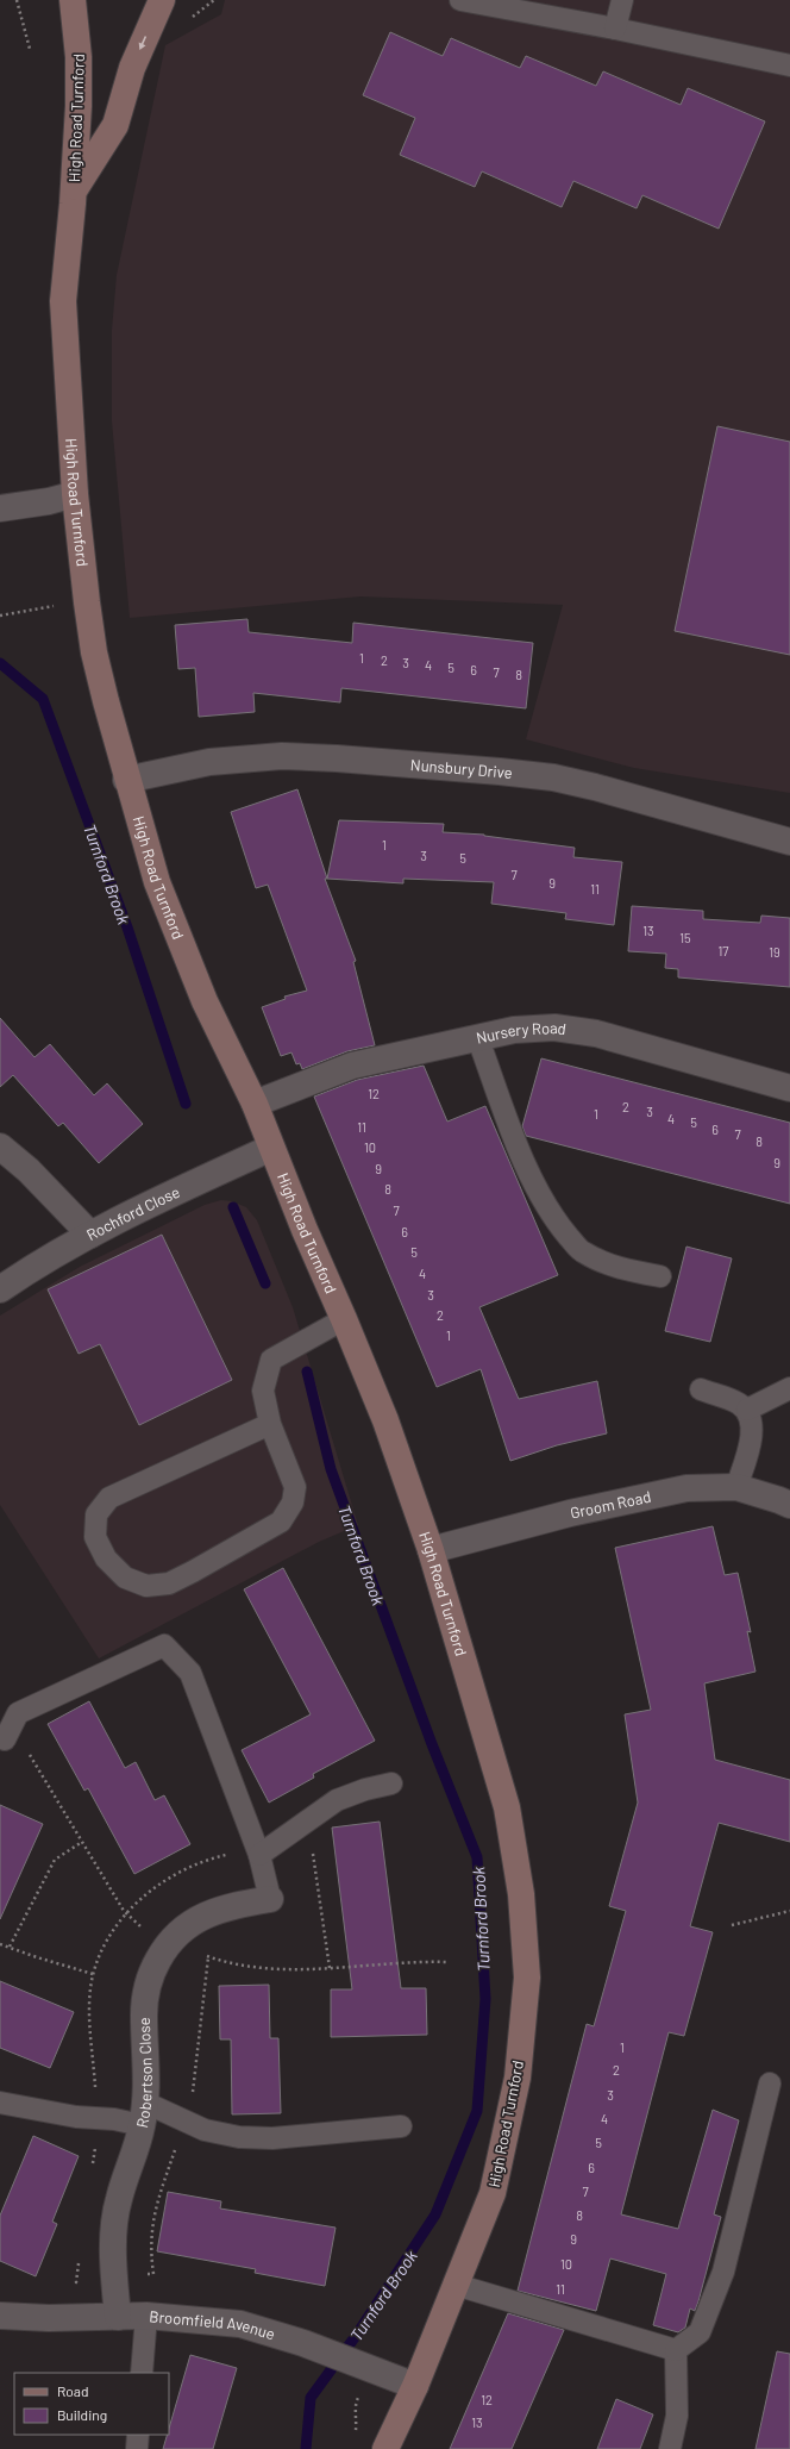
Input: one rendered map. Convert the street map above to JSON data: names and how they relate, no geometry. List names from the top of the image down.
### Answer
{
  "streets": {
    "main road": ["High Road Turnford"],
    "street": [
      "Nunsbury Drive",
      "Nursery Road",
      "Rochford Close",
      "Groom Road",
      "Robertson Close",
      "Broomfield Avenue"
    ]
  },
  "crossings": [
    ["High Road Turnford", "Nunsbury Drive"],
    ["High Road Turnford", "Nursery Road"],
    ["High Road Turnford", "Rochford Close"],
    ["High Road Turnford", "Groom Road"],
    ["High Road Turnford", "Broomfield Avenue"],
    ["Robertson Close", "Broomfield Avenue"]
  ],
  "water": ["Turnford Brook"],
  "house_numbers": [
    "1",
    "2",
    "3",
    "4",
    "5",
    "6",
    "7",
    "8",
    "1",
    "3",
    "5",
    "7",
    "9",
    "11",
    "13",
    "15",
    "17",
    "19",
    "12",
    "2",
    "3",
    "1",
    "4",
    "5",
    "11",
    "6",
    "7",
    "8",
    "10",
    "9",
    "9",
    "8",
    "7",
    "6",
    "5",
    "4",
    "3",
    "2",
    "1",
    "1",
    "2",
    "3",
    "4",
    "5",
    "6",
    "7",
    "8",
    "9",
    "10",
    "11",
    "12",
    "13"
  ],
  "legend": ["Road", "Building"]
}
